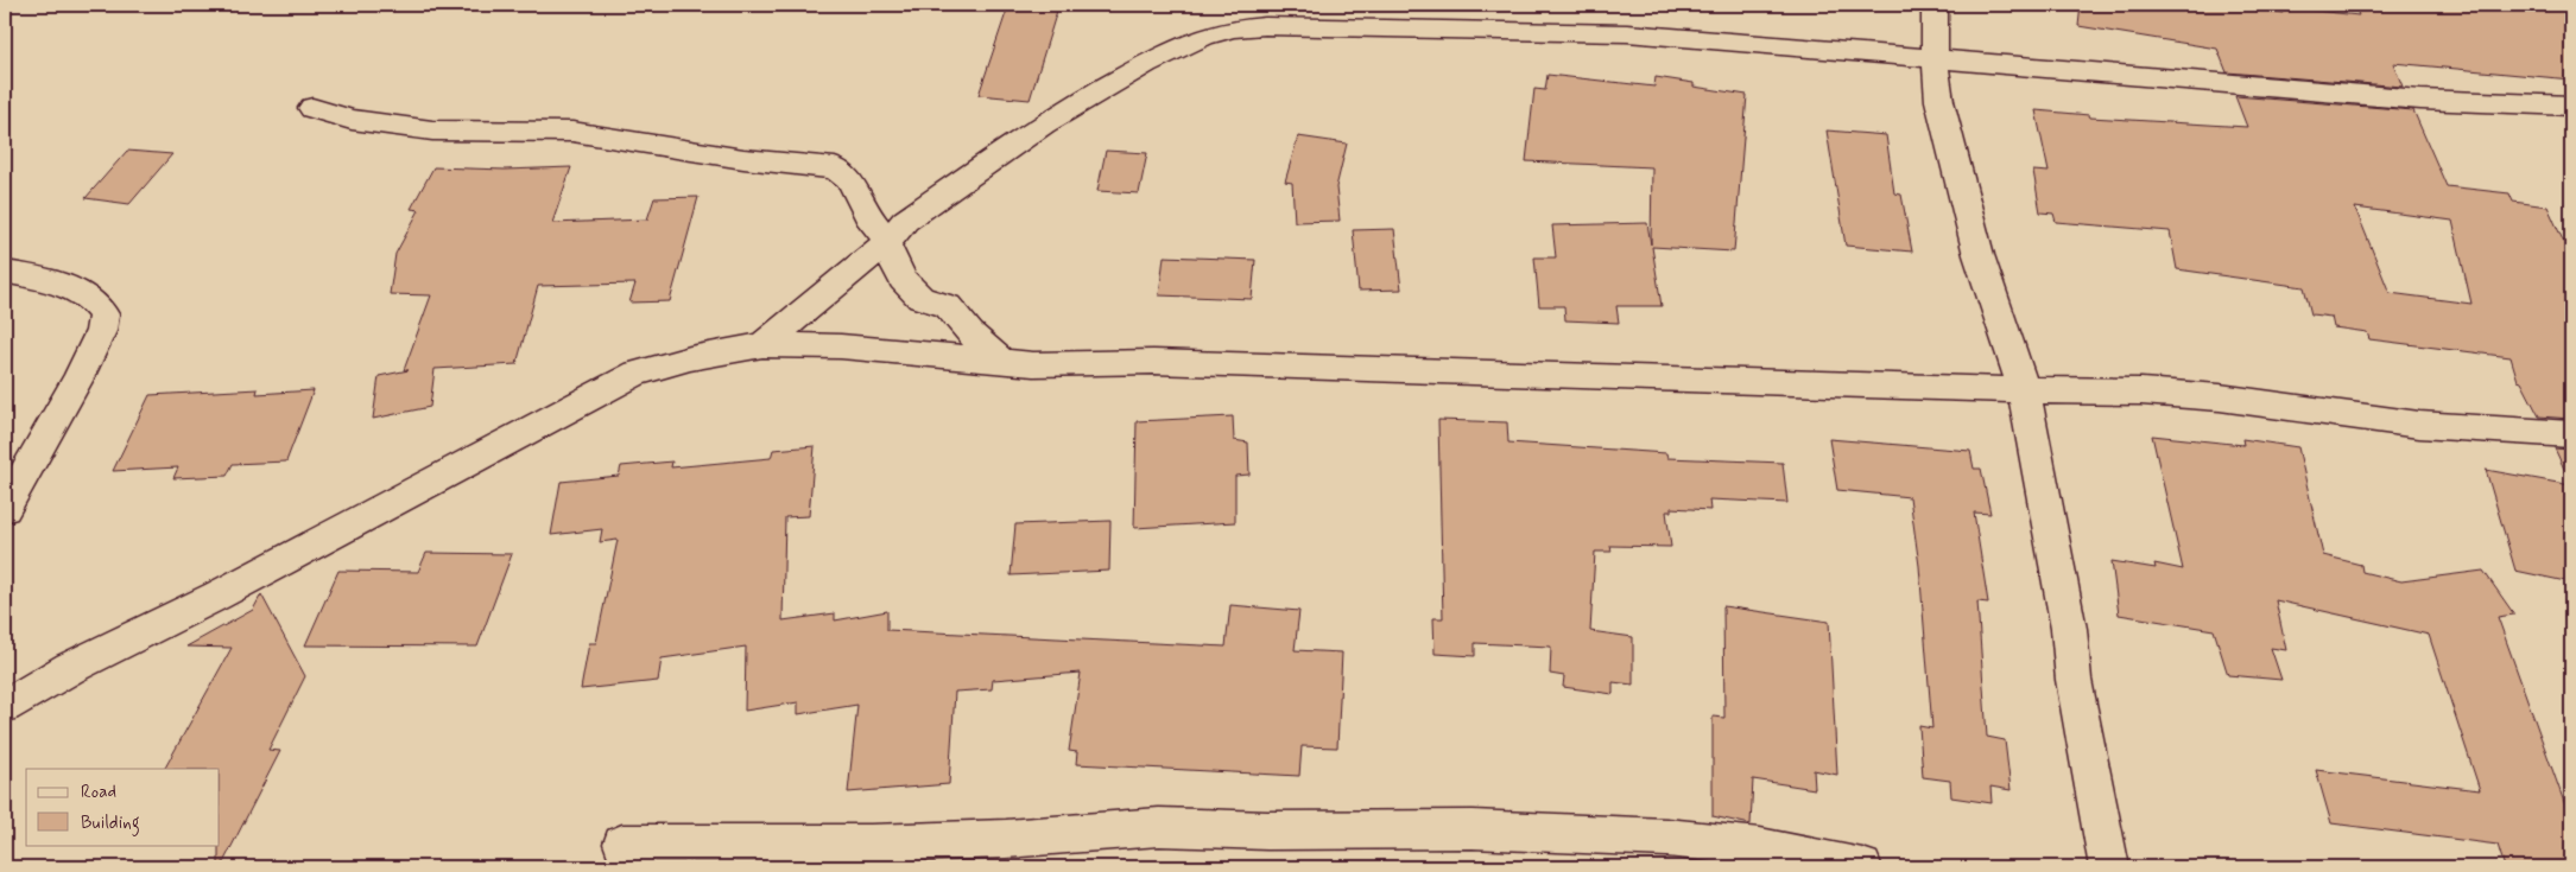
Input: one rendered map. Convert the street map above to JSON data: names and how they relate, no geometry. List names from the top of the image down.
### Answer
{
  "legend": ["Road", "Building"]
}
